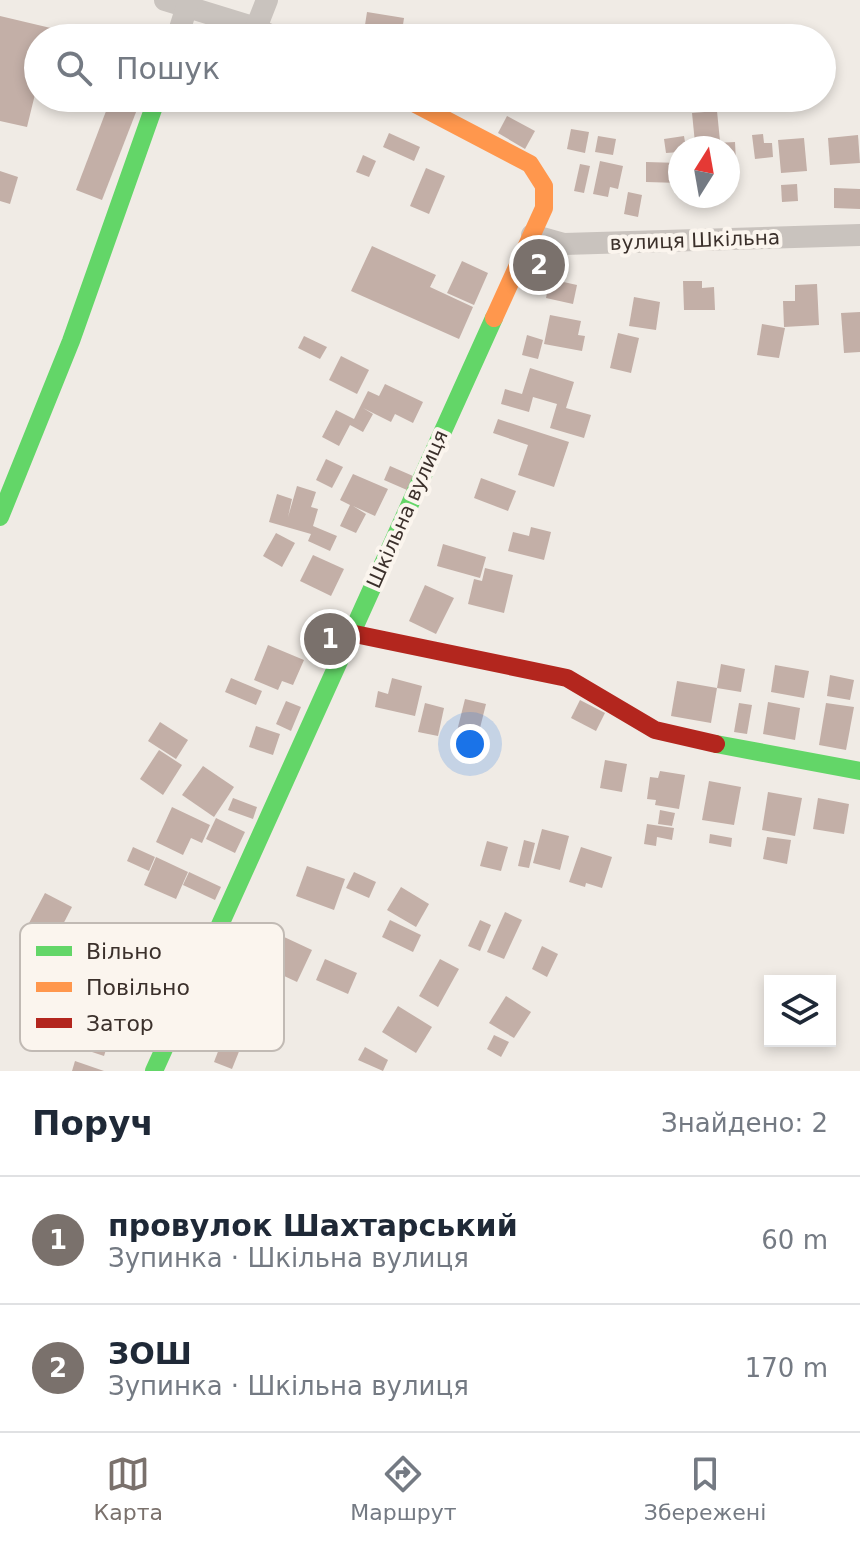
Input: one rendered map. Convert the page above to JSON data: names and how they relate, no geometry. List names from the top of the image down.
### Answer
{
  "streets": {
    "street": ["вулиця Шкільна", "Шкільна вулиця"]
  },
  "crossings": [
    ["вулиця Шкільна", "Шкільна вулиця"]
  ],
  "legend": ["Вільно", "Повільно", "Затор"],
  "north": "top",
  "page": {
    "search": "Пошук",
    "pins": ["2", "1"],
    "heading": ["Поруч", "Знайдено: 2"],
    "list": [
      {
        "mark": "1",
        "name": "провулок Шахтарський",
        "note": "Зупинка · Шкільна вулиця",
        "value": "60 m"
      },
      {
        "mark": "2",
        "name": "ЗОШ",
        "note": "Зупинка · Шкільна вулиця",
        "value": "170 m"
      }
    ],
    "nav": ["Карта", "Маршрут", "Збережені"]
  }
}
